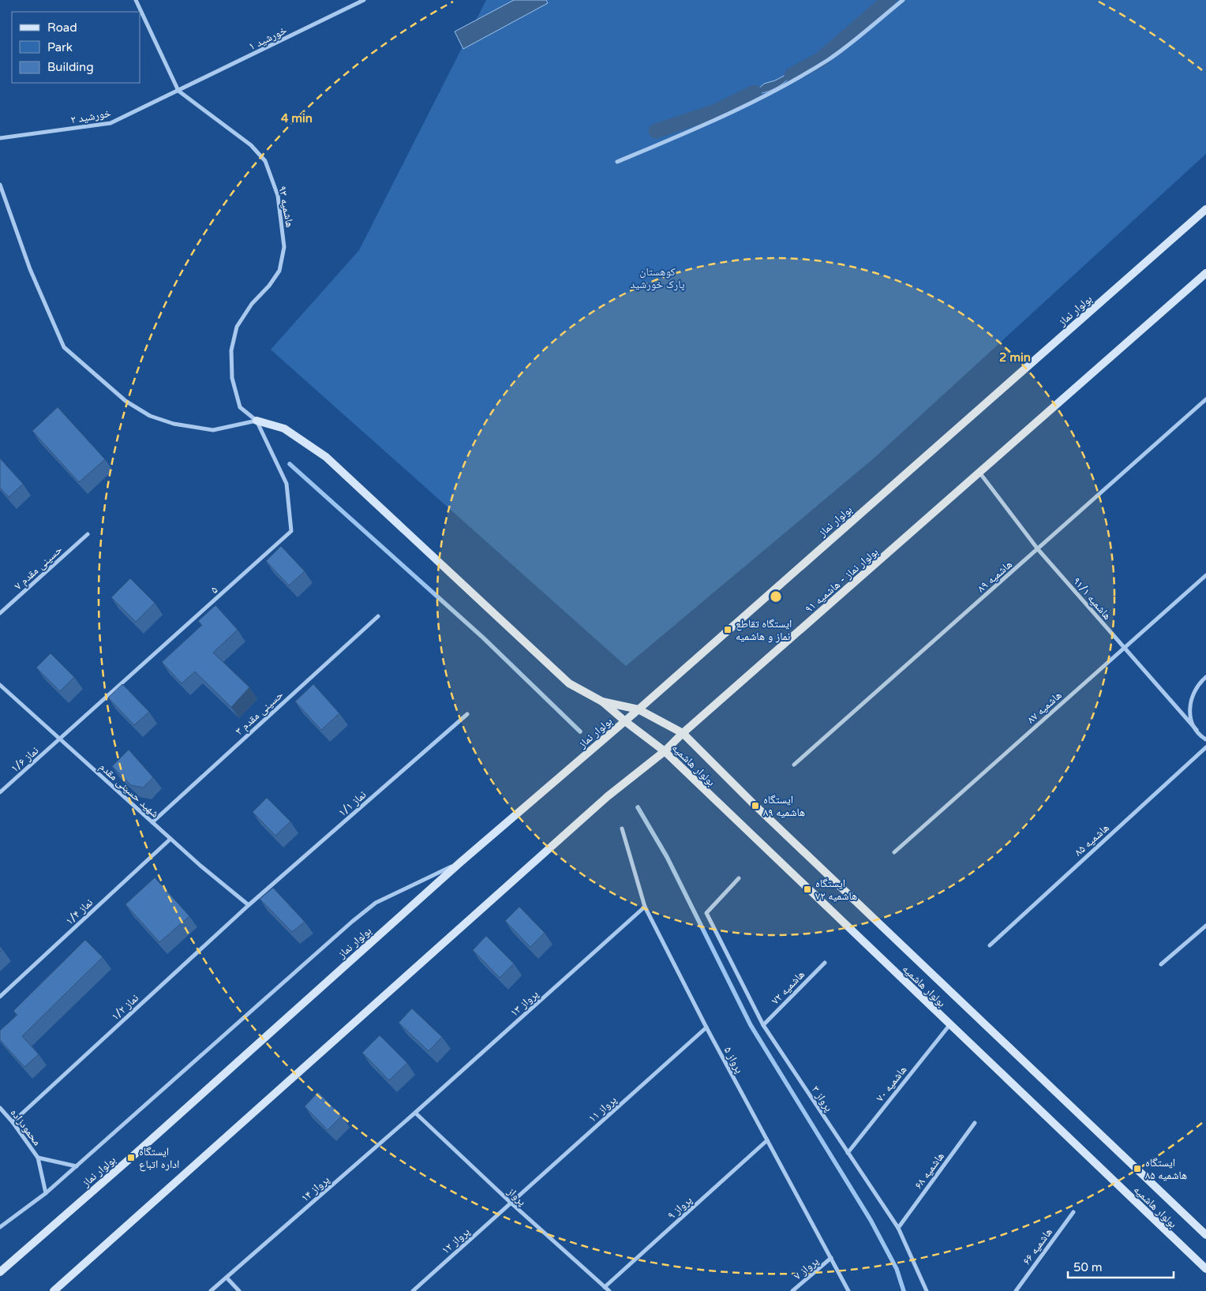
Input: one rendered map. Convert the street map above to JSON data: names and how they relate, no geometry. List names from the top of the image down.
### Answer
{
  "streets": {
    "main road": ["بولوار نماز", "بولوار نماز - هاشمیه ۹۱", "بولوار هاشمیه"],
    "street": [
      "خورشید ۱",
      "خورشید ۲",
      "هاشمیه ۹۳",
      "حسینی مقدم ۷",
      "هاشمیه ۸۹",
      "۵",
      "هاشمیه ۹۱/۱",
      "هاشمیه ۸۷",
      "حسینی مقدم ۳",
      "نماز ۱/۶",
      "شهید حسینی مقدم",
      "نماز ۱/۱",
      "هاشمیه ۸۵",
      "نماز ۱/۴",
      "هاشمیه ۷۲",
      "پرواز ۱۳",
      "نماز ۱/۲",
      "پرواز ۵",
      "هاشمیه ۷۰",
      "پرواز ۳",
      "پرواز ۱۱",
      "محمودزاده",
      "هاشمیه ۶۸",
      "پرواز ۱۴",
      "پرواز",
      "پرواز ۹",
      "پرواز ۱۲",
      "هاشمیه ۶۶",
      "پرواز ۷"
    ]
  },
  "crossings": [
    ["خورشید ۱", "خورشید ۲"],
    ["خورشید ۱", "هاشمیه ۹۳"],
    ["خورشید ۲", "هاشمیه ۹۳"],
    ["هاشمیه ۹۳", "۵"],
    ["بولوار نماز", "بولوار هاشمیه"],
    ["هاشمیه ۸۹", "هاشمیه ۹۱/۱"],
    ["بولوار نماز - هاشمیه ۹۱", "هاشمیه ۹۱/۱"],
    ["بولوار نماز - هاشمیه ۹۱", "بولوار هاشمیه"],
    ["۵", "نماز ۱/۶"],
    ["۵", "شهید حسینی مقدم"],
    ["هاشمیه ۹۱/۱", "هاشمیه ۸۷"],
    ["حسینی مقدم ۳", "شهید حسینی مقدم"],
    ["نماز ۱/۶", "شهید حسینی مقدم"],
    ["بولوار هاشمیه", "هاشمیه ۷۰"],
    ["شهید حسینی مقدم", "نماز ۱/۱"],
    ["شهید حسینی مقدم", "نماز ۱/۴"],
    ["شهید حسینی مقدم", "نماز ۱/۲"],
    ["نماز ۱/۱", "نماز ۱/۲"],
    ["هاشمیه ۷۲", "پرواز ۳"],
    ["پرواز ۱۳", "پرواز ۵"],
    ["پرواز ۱۳", "پرواز ۱۴"],
    ["پرواز ۱۳", "پرواز"],
    ["نماز ۱/۲", "محمودزاده"],
    ["پرواز ۵", "پرواز ۱۱"],
    ["پرواز ۵", "پرواز ۹"],
    ["پرواز ۵", "پرواز ۷"],
    ["هاشمیه ۷۰", "پرواز ۳"],
    ["پرواز ۳", "هاشمیه ۶۸"],
    ["پرواز ۱۱", "پرواز"],
    ["پرواز ۱۱", "پرواز ۱۲"],
    ["پرواز ۱۴", "پرواز"],
    ["پرواز", "پرواز ۹"],
    ["پرواز", "پرواز ۱۲"]
  ],
  "parks": ["کوهستان پارک خورشید"],
  "places": {
    "transit": [
      "ایستگاه تقاطع نماز و هاشمیه",
      "ایستگاه هاشمیه ۸۹",
      "ایستگاه هاشمیه ۷۲",
      "ایستگاه اداره اتباع",
      "ایستگاه هاشمیه ۸۵"
    ]
  },
  "legend": ["Road", "Park", "Building"],
  "scale_bar": "50 m",
  "rings": ["4 min", "2 min"]
}
